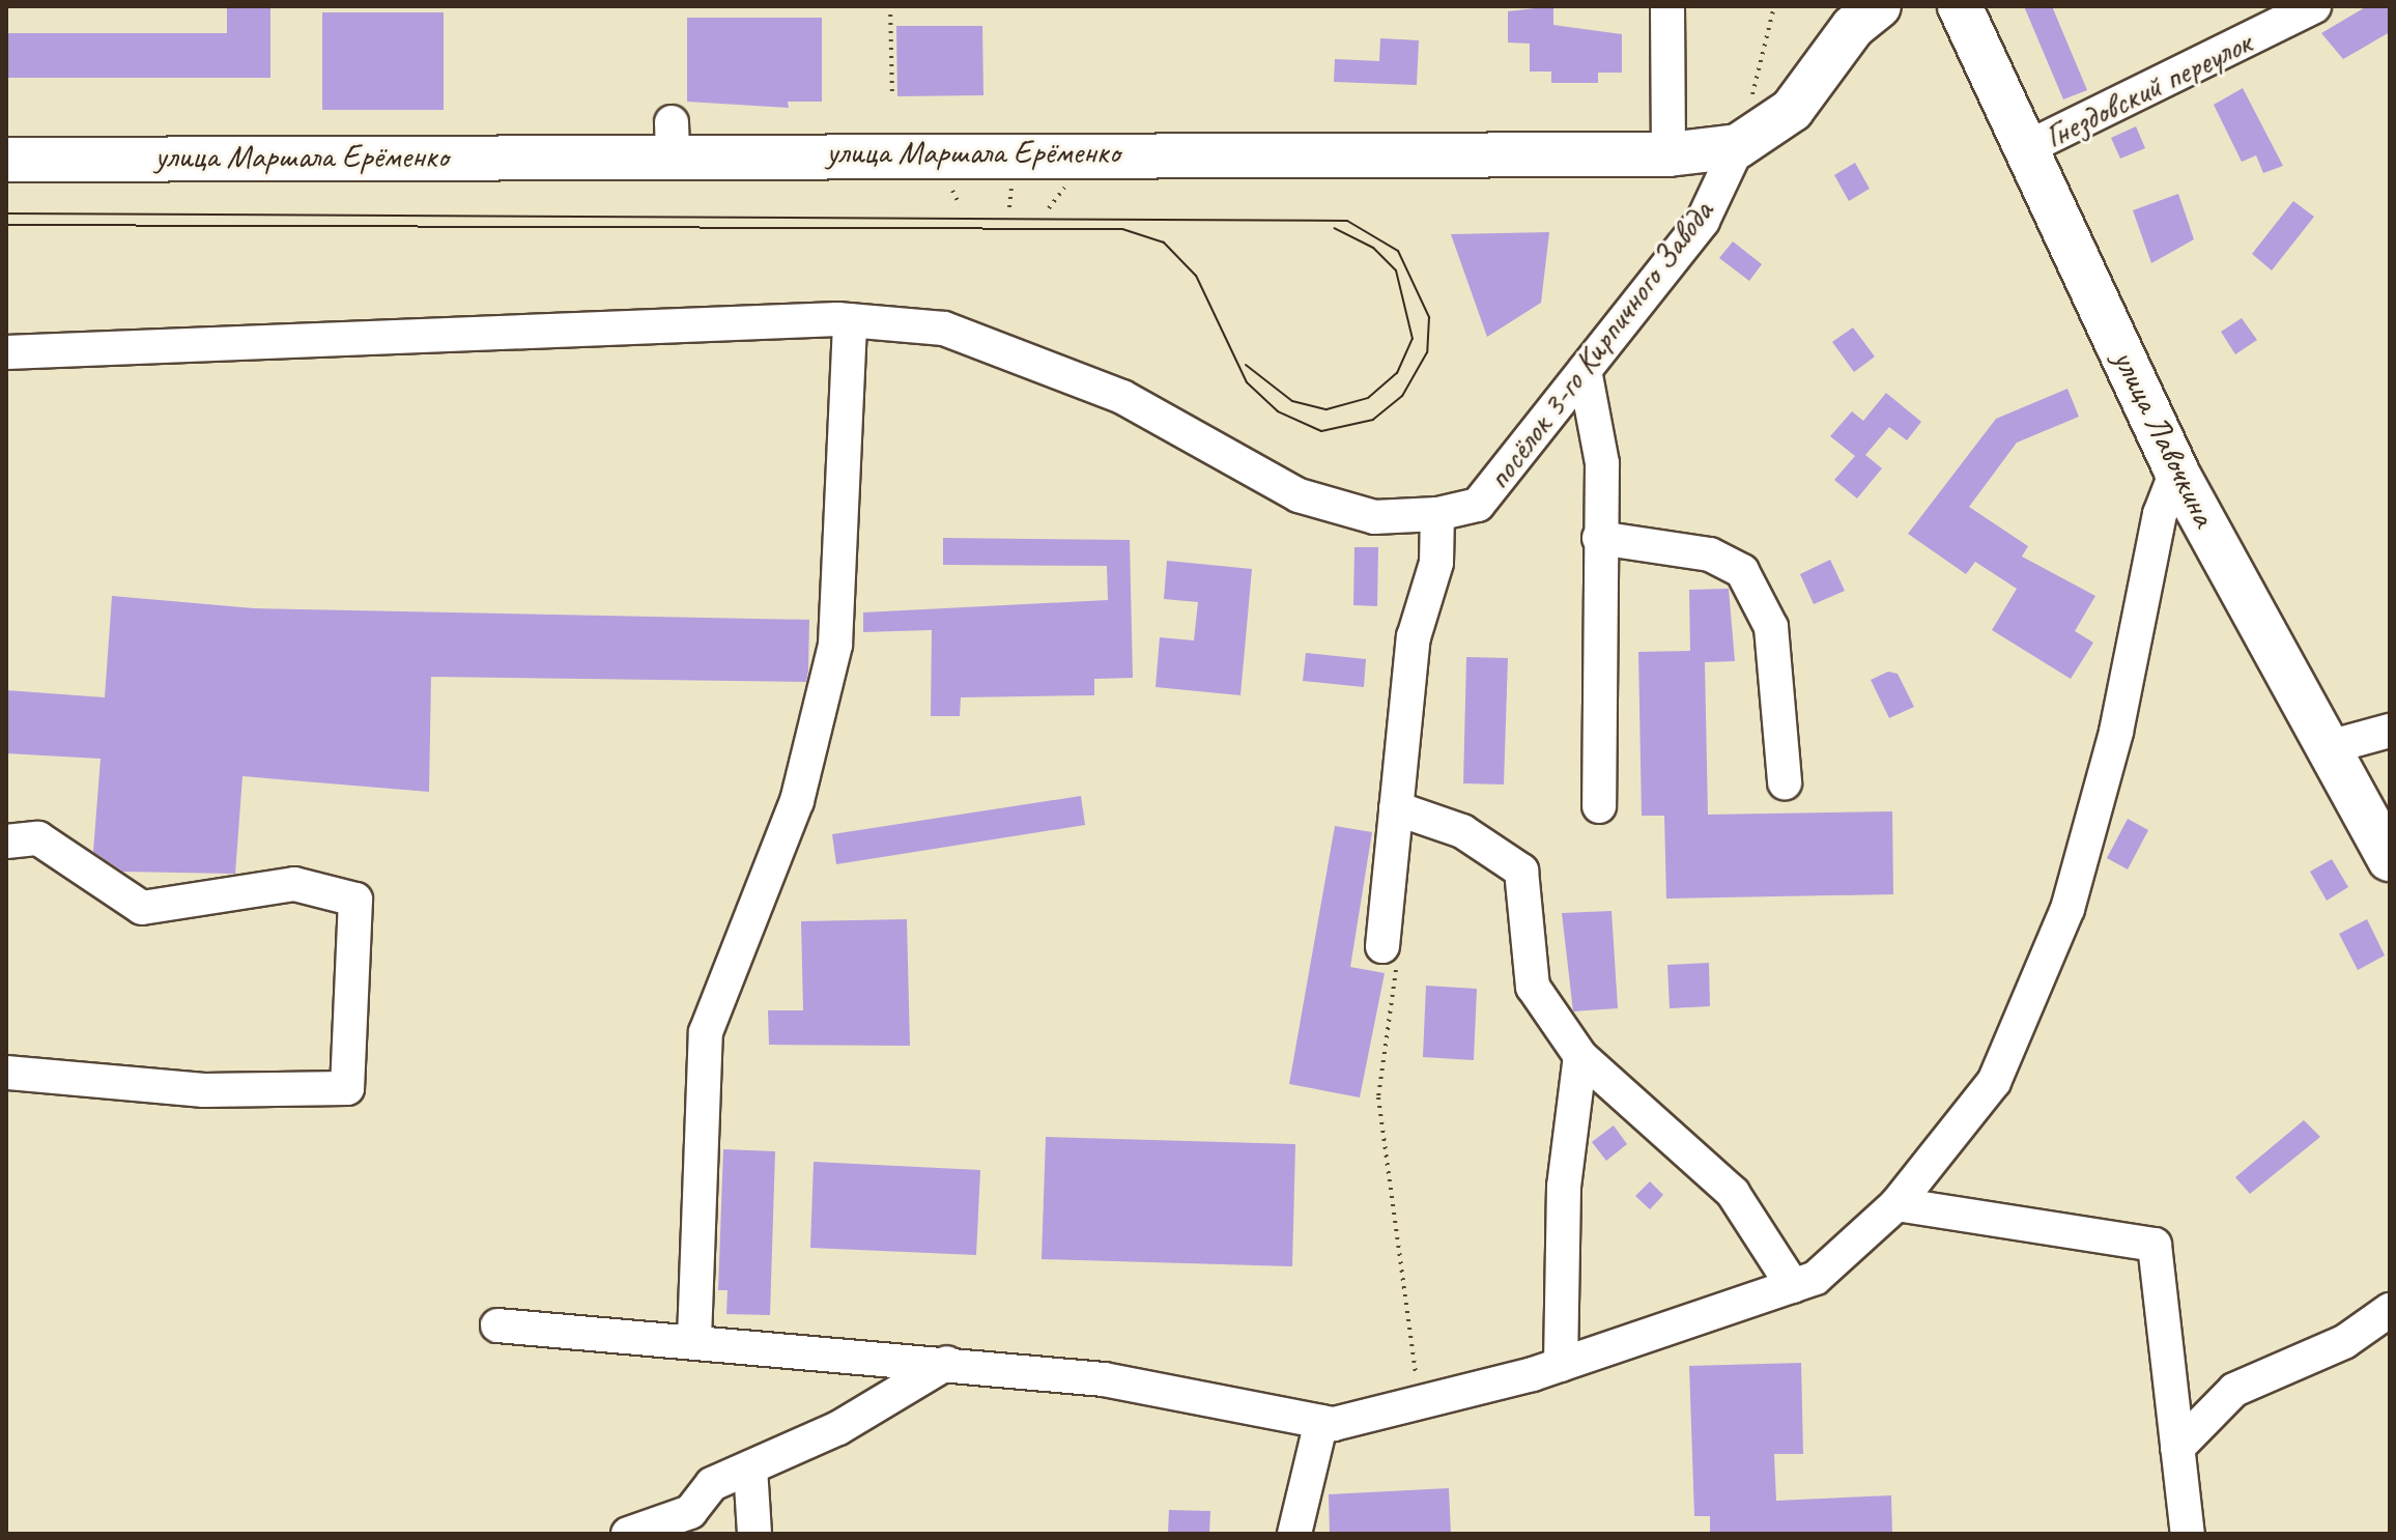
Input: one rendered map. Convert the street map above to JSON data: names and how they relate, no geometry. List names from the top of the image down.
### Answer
{
  "streets": {
    "main road": ["улица Маршала Ерёменко", "улица Лавочкина"],
    "street": ["Гнездовский переулок", "посёлок 3-го Кирпичного Завода"]
  },
  "crossings": [
    ["Гнездовский переулок", "улица Лавочкина"],
    ["улица Маршала Ерёменко", "посёлок 3-го Кирпичного Завода"]
  ]
}
